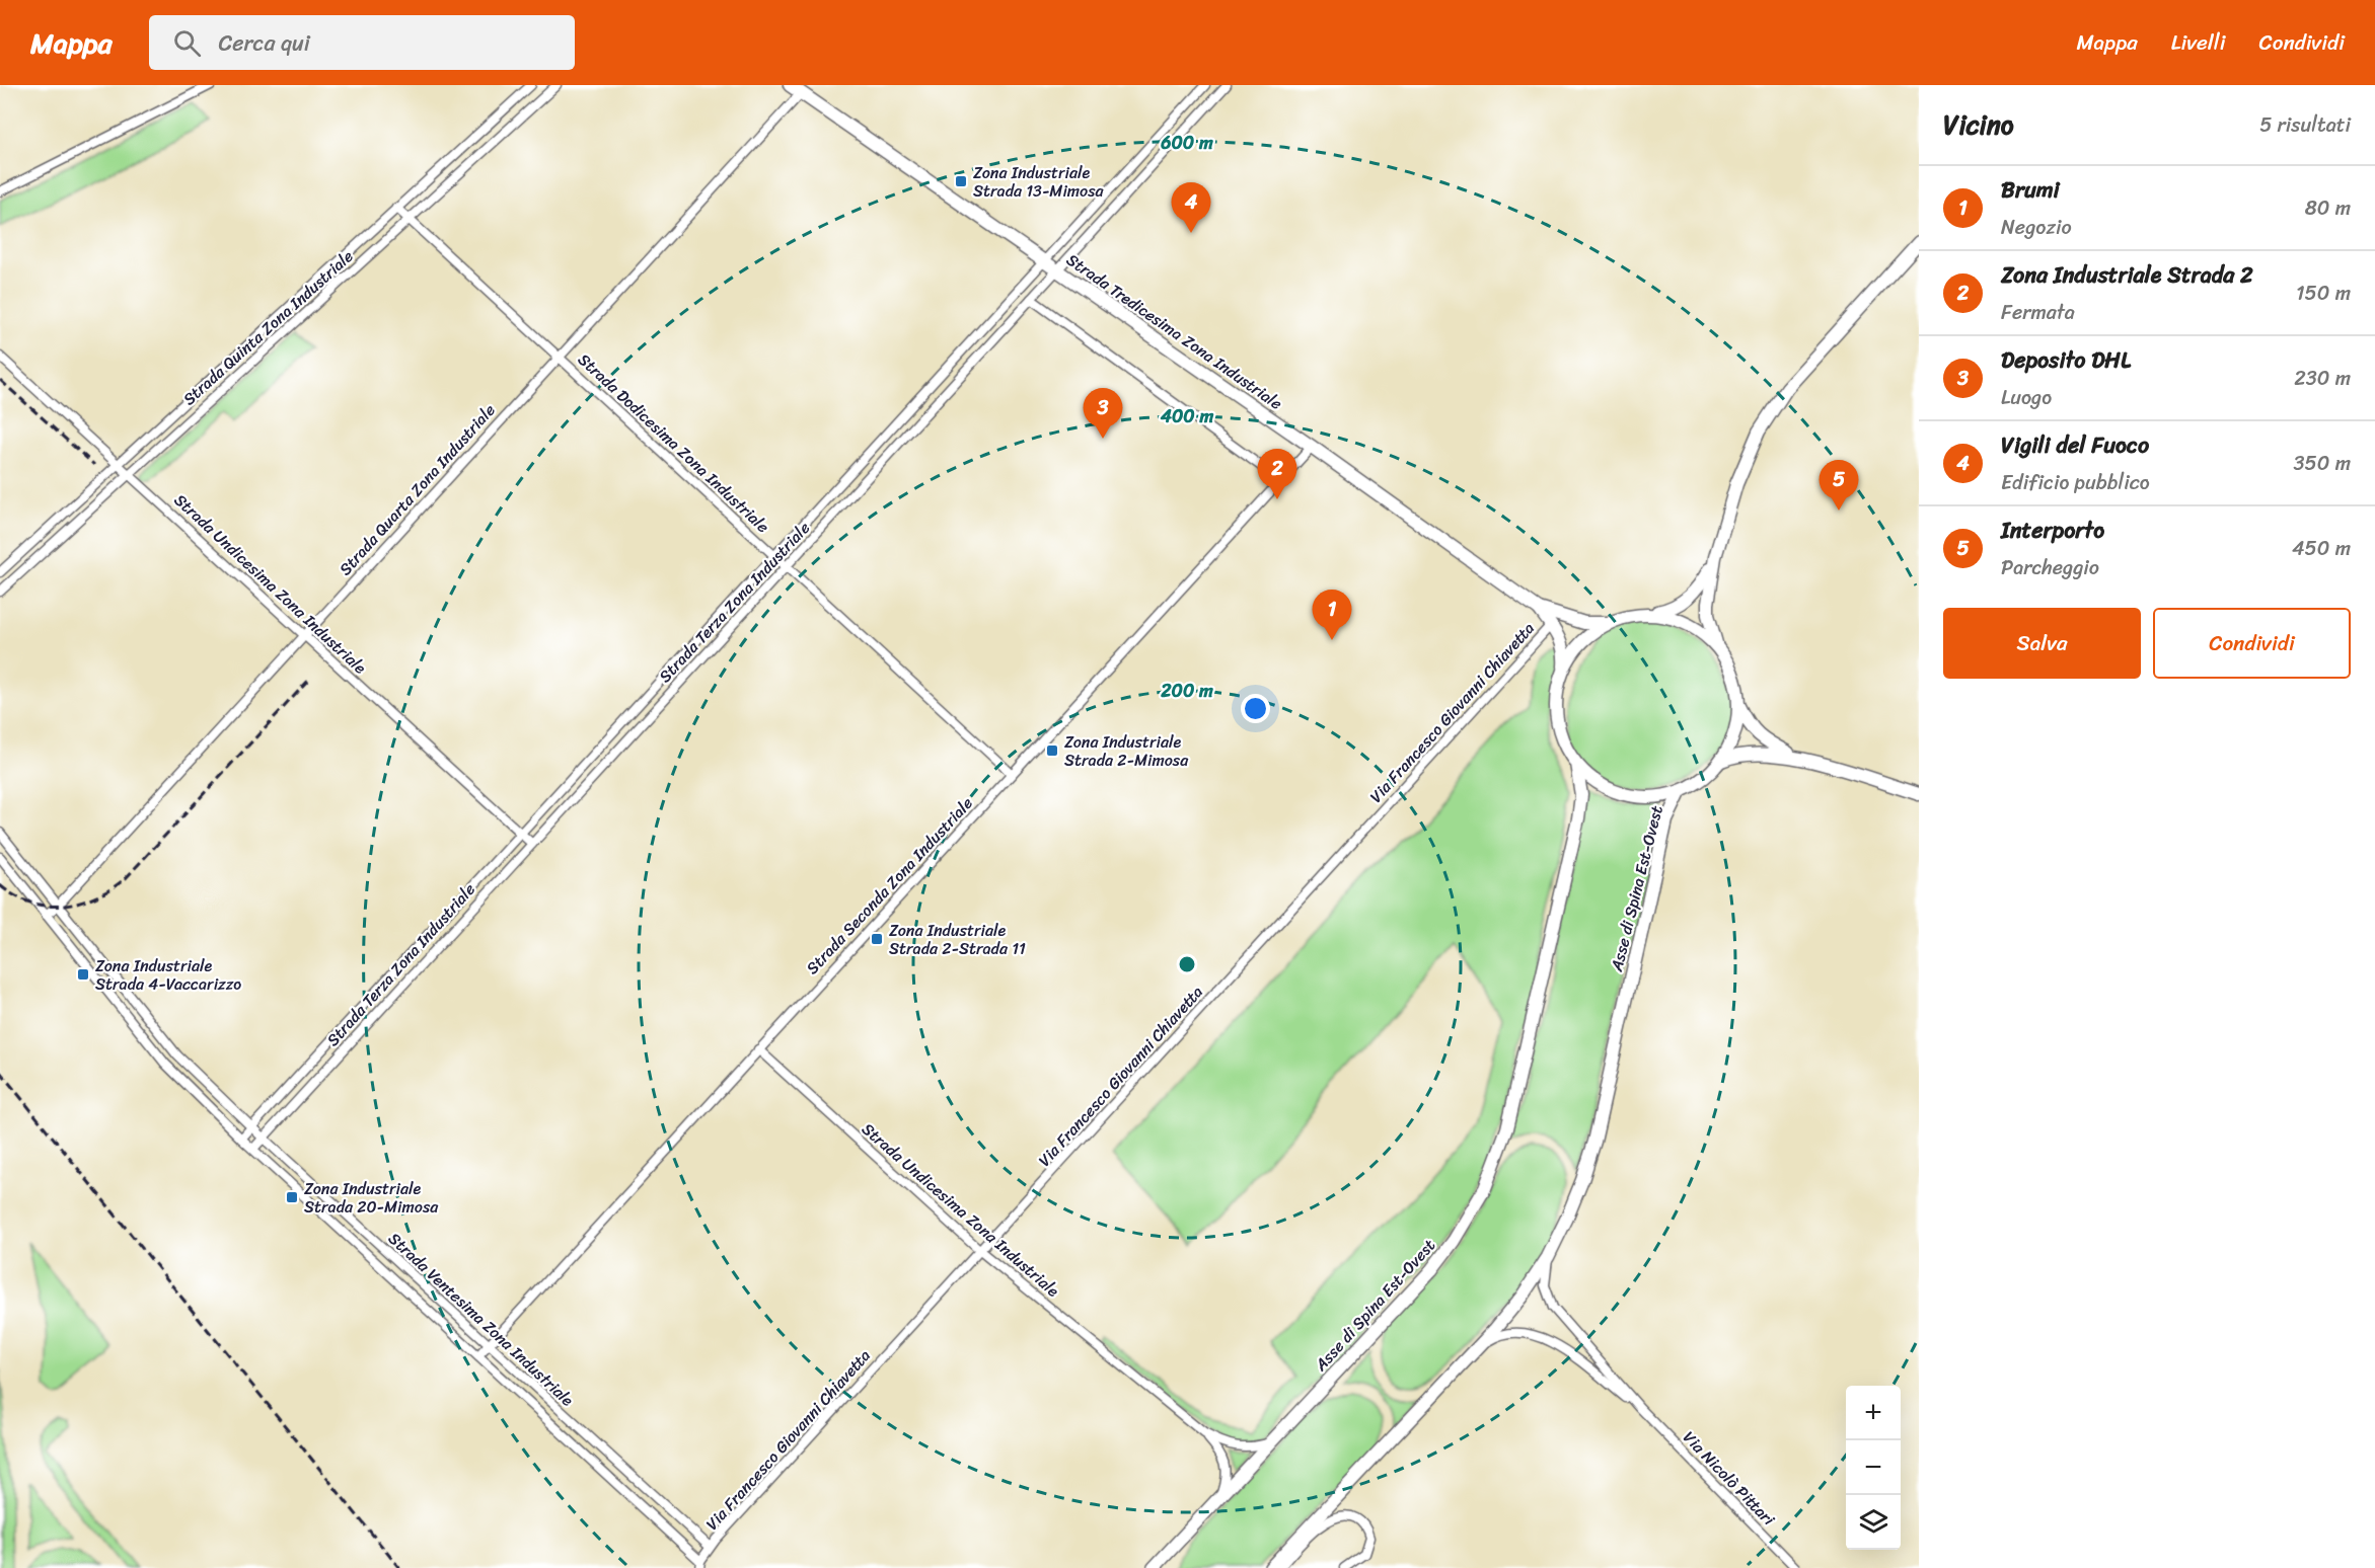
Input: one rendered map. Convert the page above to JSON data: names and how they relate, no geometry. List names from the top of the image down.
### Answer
{
  "streets": {
    "main road": ["Strada Tredicesima Zona Industriale", "Asse di Spina Est-Ovest"],
    "street": [
      "Strada Quinta Zona Industriale",
      "Strada Dodicesima Zona Industriale",
      "Strada Quarta Zona Industriale",
      "Strada Undicesima Zona Industriale",
      "Strada Terza Zona Industriale",
      "Via Francesco Giovanni Chiavetta",
      "Strada Seconda Zona Industriale",
      "Strada Ventesima Zona Industriale",
      "Via Nicolò Pittari"
    ]
  },
  "crossings": [
    ["Strada Quinta Zona Industriale", "Strada Dodicesima Zona Industriale"],
    ["Strada Quinta Zona Industriale", "Strada Undicesima Zona Industriale"],
    ["Strada Tredicesima Zona Industriale", "Strada Quarta Zona Industriale"],
    ["Strada Tredicesima Zona Industriale", "Strada Terza Zona Industriale"],
    ["Strada Tredicesima Zona Industriale", "Strada Seconda Zona Industriale"],
    ["Strada Dodicesima Zona Industriale", "Strada Quarta Zona Industriale"],
    ["Strada Dodicesima Zona Industriale", "Strada Terza Zona Industriale"],
    ["Strada Dodicesima Zona Industriale", "Strada Seconda Zona Industriale"],
    ["Strada Quarta Zona Industriale", "Strada Undicesima Zona Industriale"],
    ["Strada Quarta Zona Industriale", "Strada Ventesima Zona Industriale"],
    ["Strada Undicesima Zona Industriale", "Strada Terza Zona Industriale"],
    ["Strada Undicesima Zona Industriale", "Via Francesco Giovanni Chiavetta"],
    ["Strada Undicesima Zona Industriale", "Strada Seconda Zona Industriale"],
    ["Strada Terza Zona Industriale", "Strada Ventesima Zona Industriale"],
    ["Via Francesco Giovanni Chiavetta", "Strada Ventesima Zona Industriale"],
    ["Strada Seconda Zona Industriale", "Strada Ventesima Zona Industriale"]
  ],
  "places": {
    "transit": [
      "Zona Industriale Strada 13-Mimosa",
      "Zona Industriale Strada 2-Mimosa",
      "Zona Industriale Strada 2-Strada 11",
      "Zona Industriale Strada 4-Vaccarizzo",
      "Zona Industriale Strada 20-Mimosa"
    ]
  },
  "page": {
    "header": "Mappa",
    "search": "Cerca qui",
    "nav": ["Mappa", "Livelli", "Condividi"],
    "heading": ["Vicino", "5 risultati"],
    "list": [
      {
        "mark": "1",
        "name": "Brumi",
        "note": "Negozio",
        "value": "80 m"
      },
      {
        "mark": "2",
        "name": "Zona Industriale Strada 2",
        "note": "Fermata",
        "value": "150 m"
      },
      {
        "mark": "3",
        "name": "Deposito DHL",
        "note": "Luogo",
        "value": "230 m"
      },
      {
        "mark": "4",
        "name": "Vigili del Fuoco",
        "note": "Edificio pubblico",
        "value": "350 m"
      },
      {
        "mark": "5",
        "name": "Interporto",
        "note": "Parcheggio",
        "value": "450 m"
      }
    ],
    "pins": [
      "4",
      "3",
      "2",
      "5",
      "1"
    ],
    "buttons": ["Salva", "Condividi"],
    "map_buttons": ["+", "−"]
  },
  "rings": ["600 m", "400 m", "200 m"]
}
